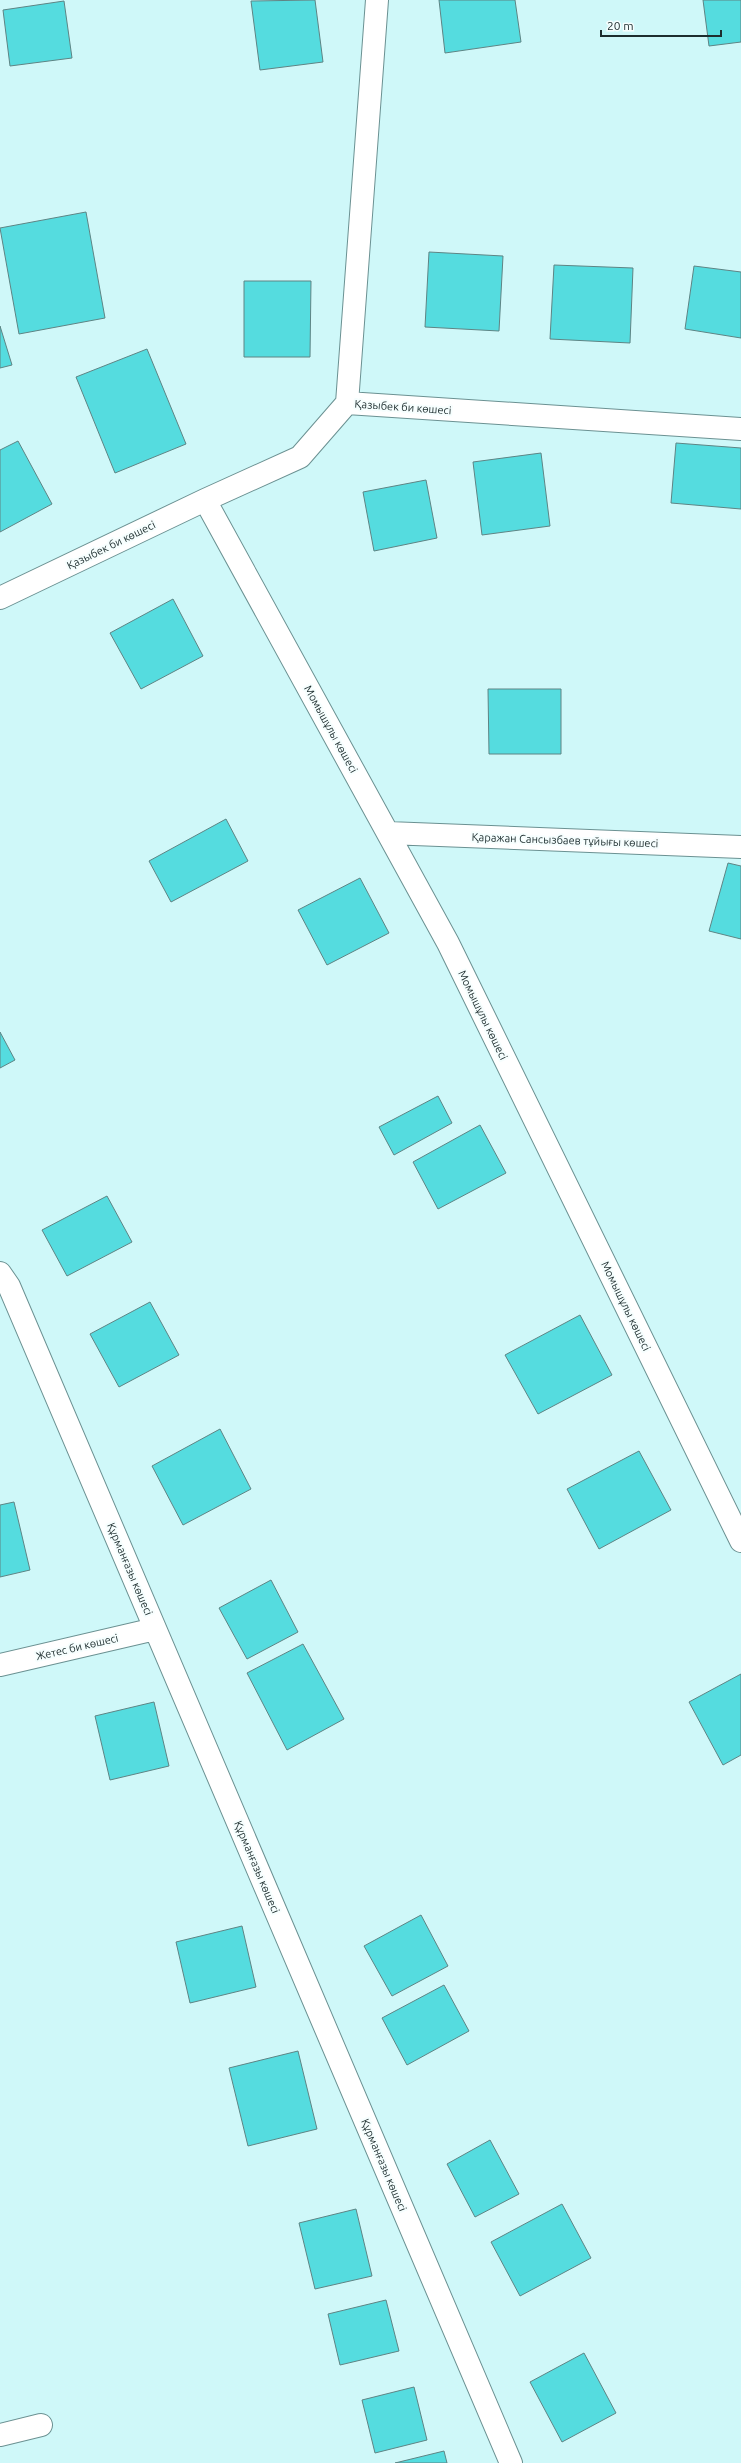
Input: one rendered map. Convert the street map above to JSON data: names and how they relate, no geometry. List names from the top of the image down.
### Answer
{
  "streets": {
    "street": [
      "Қазыбек би көшесі",
      "Момышұлы көшесі",
      "Қаражан Сансызбаев тұйығы көшесі",
      "Құрманғазы көшесі",
      "Жетес би көшесі"
    ]
  },
  "crossings": [
    ["Қазыбек би көшесі", "Момышұлы көшесі"],
    ["Момышұлы көшесі", "Қаражан Сансызбаев тұйығы көшесі"],
    ["Құрманғазы көшесі", "Жетес би көшесі"]
  ],
  "scale_bar": "20 m"
}
